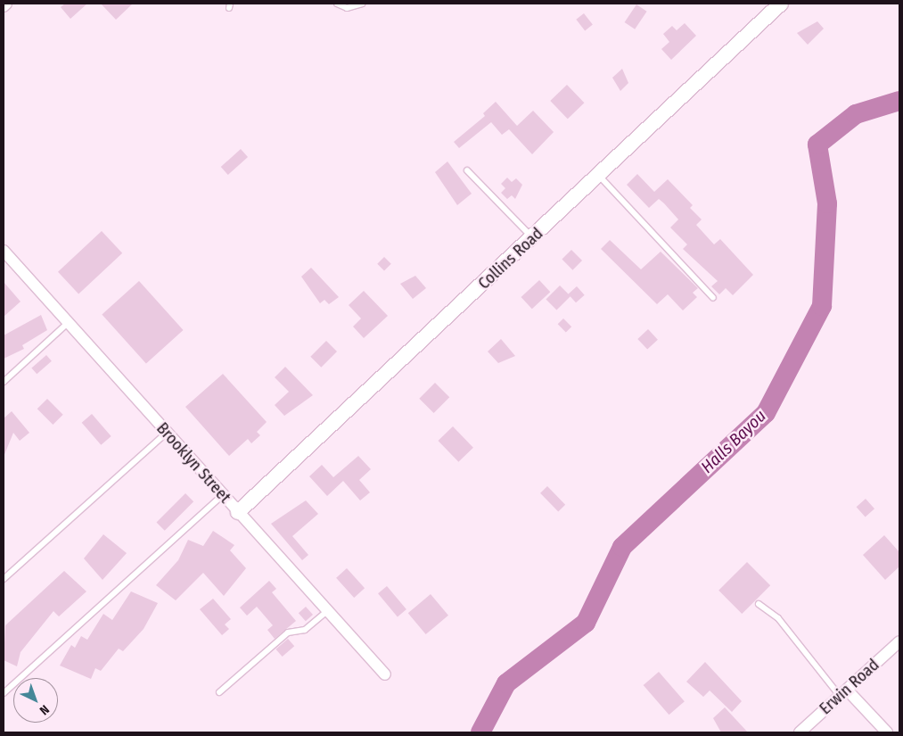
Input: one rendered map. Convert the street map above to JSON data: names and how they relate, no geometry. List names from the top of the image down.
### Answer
{
  "streets": {
    "street": ["Collins Road", "Brooklyn Street", "Erwin Road"]
  },
  "crossings": [
    ["Collins Road", "Brooklyn Street"]
  ],
  "water": ["Halls Bayou"],
  "north": "bottom right"
}
